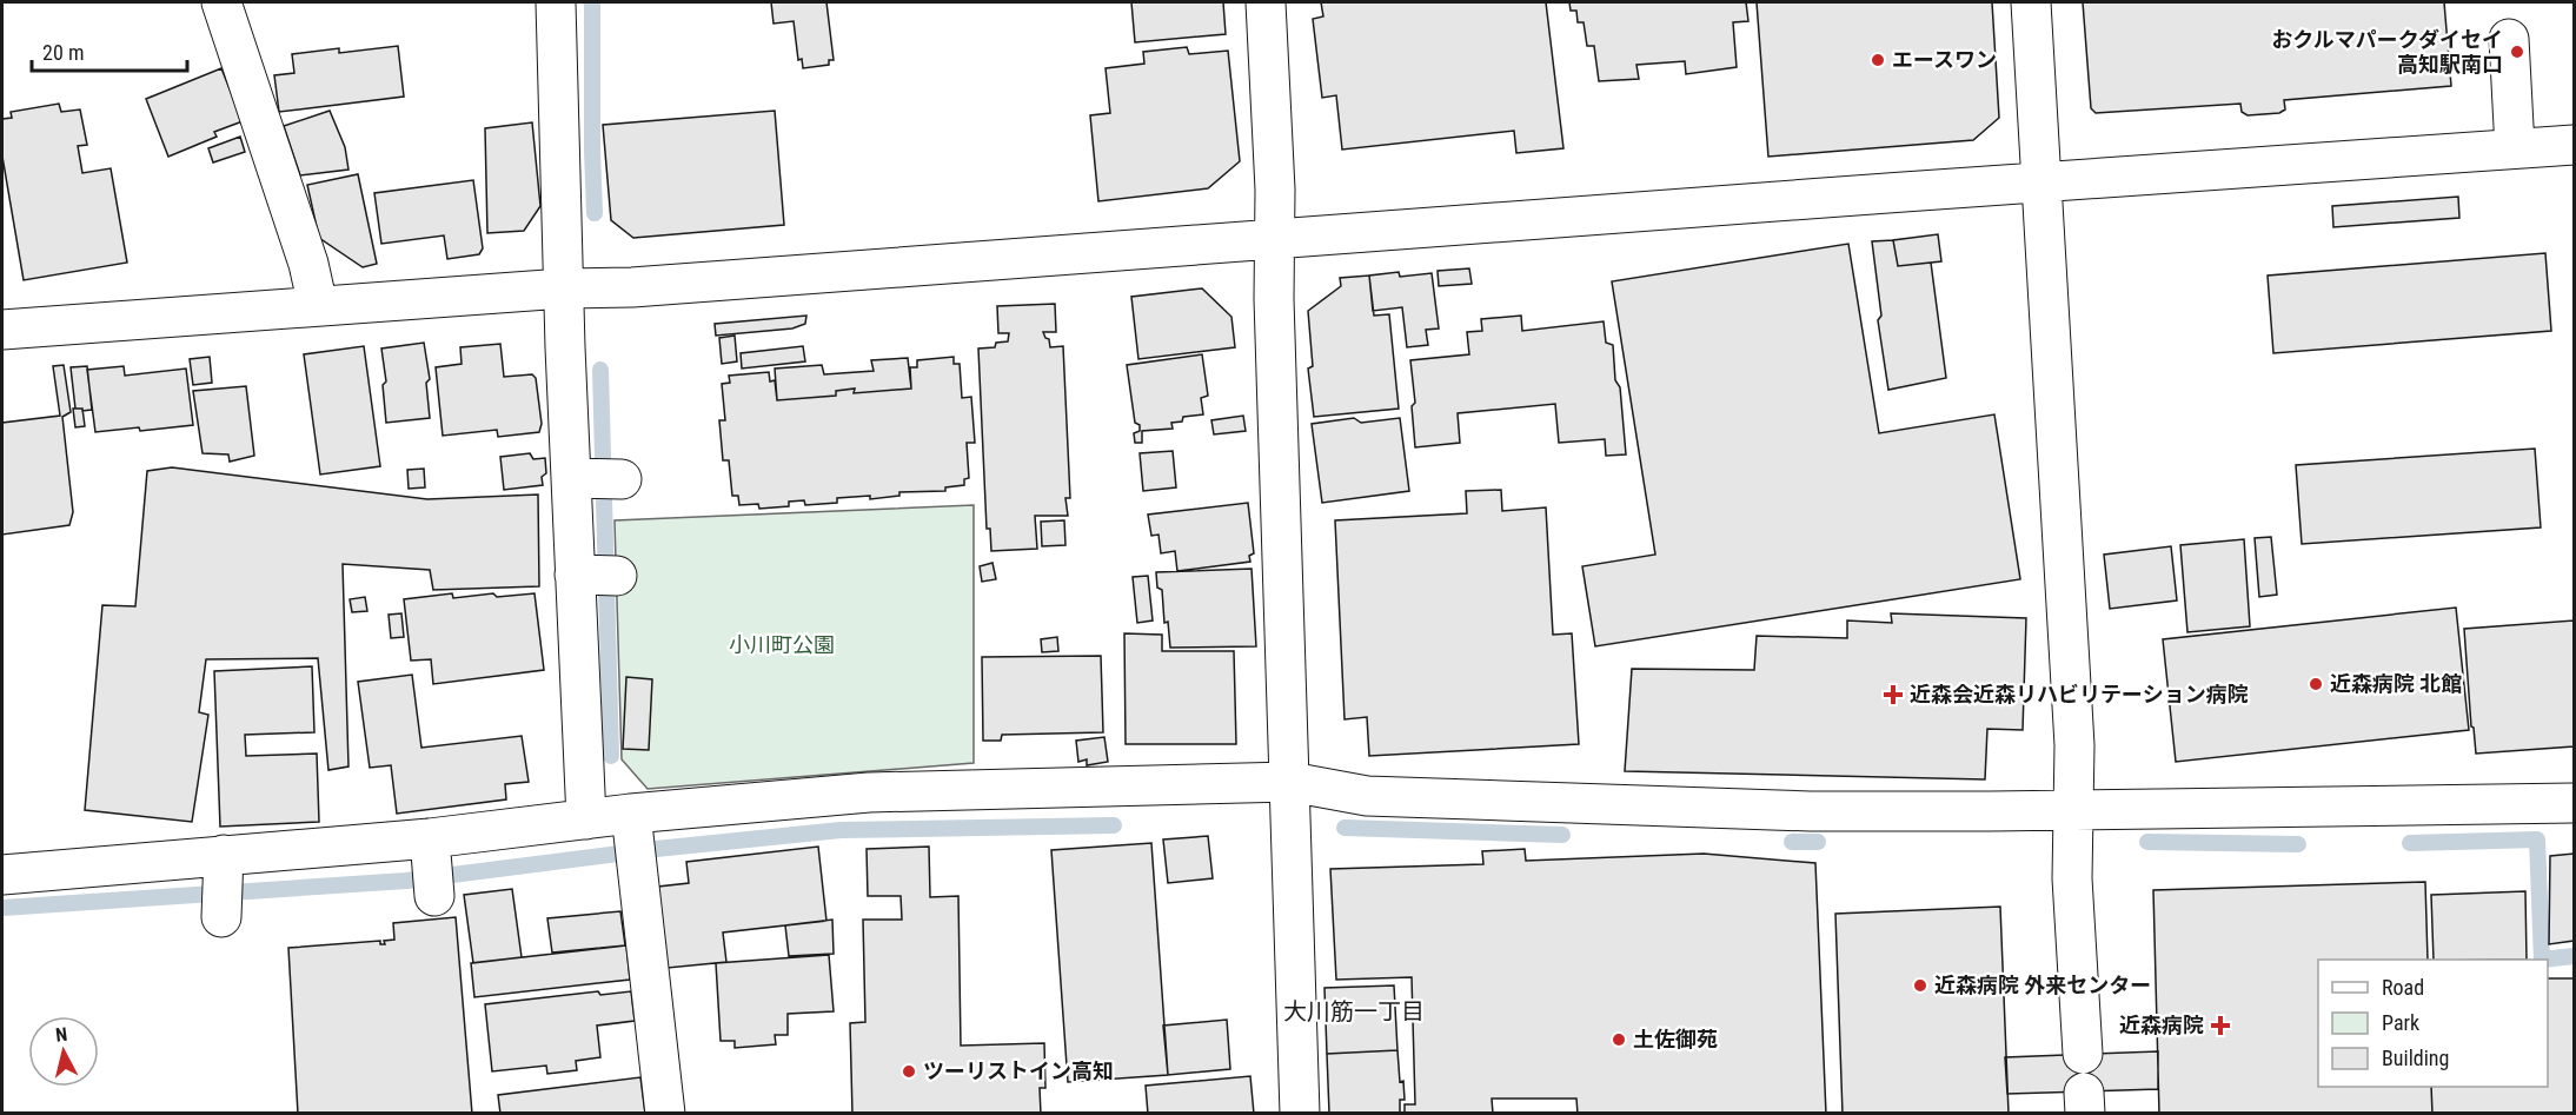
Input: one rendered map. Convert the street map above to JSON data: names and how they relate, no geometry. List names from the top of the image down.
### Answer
{
  "districts": ["大川筋一丁目"],
  "parks": ["小川町公園"],
  "places": {
    "other": [
      "おクルマパークダイセイ 高知駅南口",
      "エースワン",
      "近森病院 北館",
      "近森病院 外来センター",
      "土佐御苑",
      "ツーリストイン高知"
    ],
    "health": ["近森会近森リハビリテーション病院", "近森病院"]
  },
  "legend": ["Road", "Park", "Building"],
  "scale_bar": "20 m",
  "north": "top"
}
